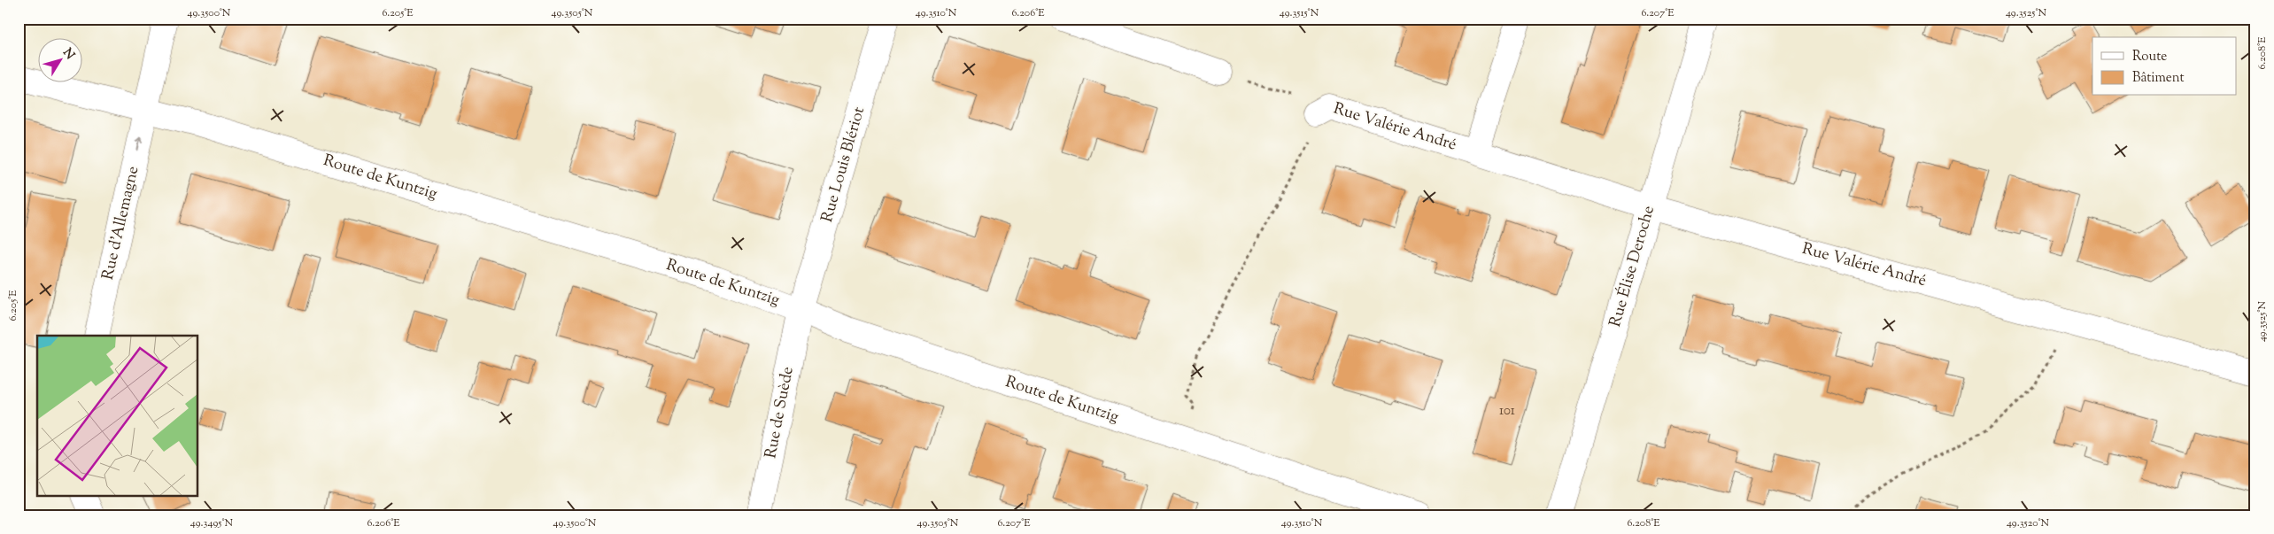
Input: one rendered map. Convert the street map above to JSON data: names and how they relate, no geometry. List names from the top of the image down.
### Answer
{
  "streets": {
    "street": [
      "Rue Valérie André",
      "Rue Louis Blériot",
      "Route de Kuntzig",
      "Rue d'Allemagne",
      "Rue Élise Deroche",
      "Rue de Suède"
    ]
  },
  "crossings": [
    ["Rue Valérie André", "Rue Élise Deroche"],
    ["Rue Louis Blériot", "Route de Kuntzig"],
    ["Rue Louis Blériot", "Rue de Suède"],
    ["Route de Kuntzig", "Rue d'Allemagne"],
    ["Route de Kuntzig", "Rue de Suède"]
  ],
  "one_way": ["Rue d'Allemagne"],
  "house_numbers": ["101"],
  "legend": ["Route", "Bâtiment"],
  "north": "top right",
  "coordinates": [
    "49.3500°N",
    "6.205°E",
    "49.3505°N",
    "49.3510°N",
    "6.206°E",
    "49.3515°N",
    "6.207°E",
    "49.3525°N",
    "6.208°E",
    "49.3495°N",
    "49.3520°N"
  ]
}
